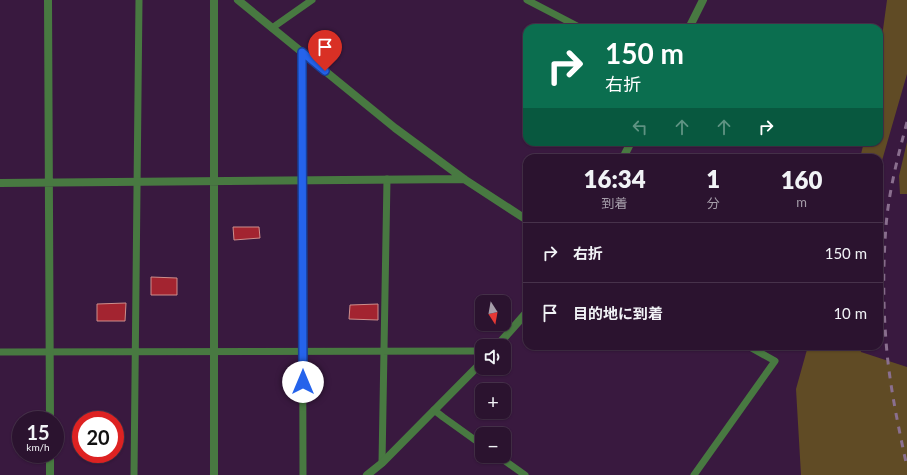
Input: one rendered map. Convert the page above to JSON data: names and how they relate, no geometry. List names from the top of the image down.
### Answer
{
  "north": "bottom",
  "page": {
    "turn": ["150 m", "右折"],
    "eta": [
      "16:34",
      "到着",
      "1",
      "分",
      "160",
      "m"
    ],
    "list": [
      {
        "name": "右折",
        "value": "150 m"
      },
      {
        "name": "目的地に到着",
        "value": "10 m"
      }
    ],
    "map_buttons": ["+", "−"],
    "speed": "15 km/h",
    "limit": "20"
  }
}
